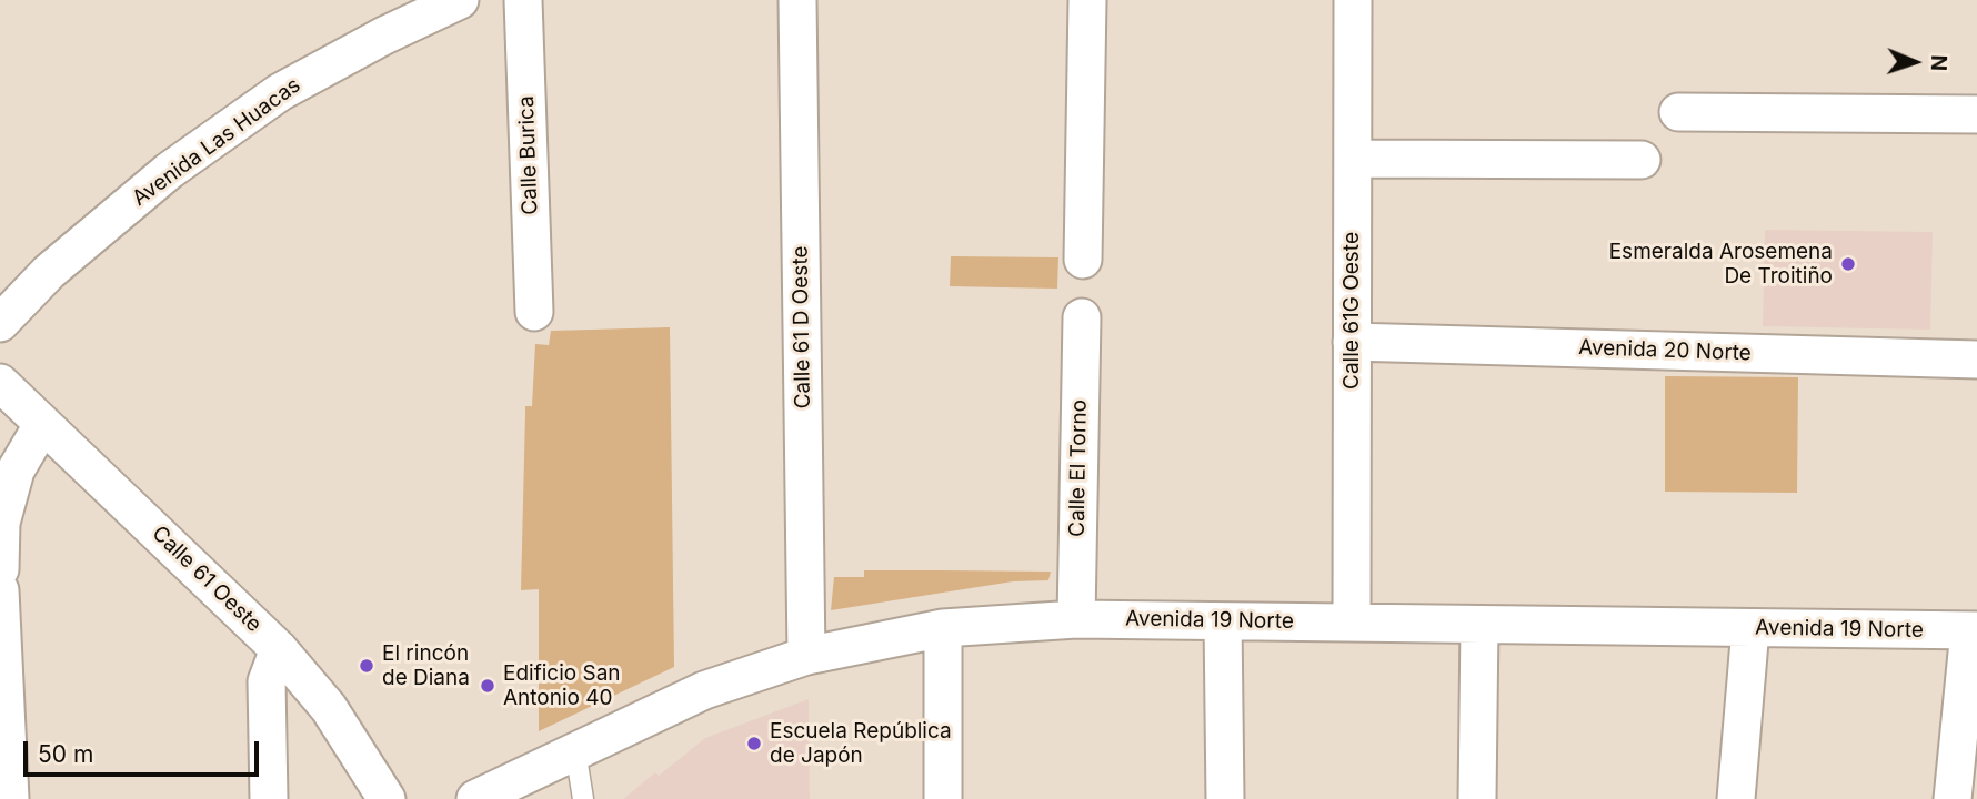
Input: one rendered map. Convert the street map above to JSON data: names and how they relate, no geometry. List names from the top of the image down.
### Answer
{
  "streets": {
    "street": [
      "Avenida Las Huacas",
      "Calle Burica",
      "Calle 61G Oeste",
      "Calle 61 D Oeste",
      "Avenida 20 Norte",
      "Calle El Torno",
      "Calle 61 Oeste",
      "Avenida 19 Norte"
    ]
  },
  "crossings": [
    ["Calle 61G Oeste", "Avenida 20 Norte"],
    ["Calle 61G Oeste", "Avenida 19 Norte"],
    ["Calle 61 D Oeste", "Avenida 19 Norte"],
    ["Calle El Torno", "Avenida 19 Norte"]
  ],
  "places": [
    "Esmeralda Arosemena De Troitiño",
    "El rincón de Diana",
    "Edificio San Antonio 40",
    "Escuela República de Japón"
  ],
  "scale_bar": "50 m",
  "north": "right"
}
